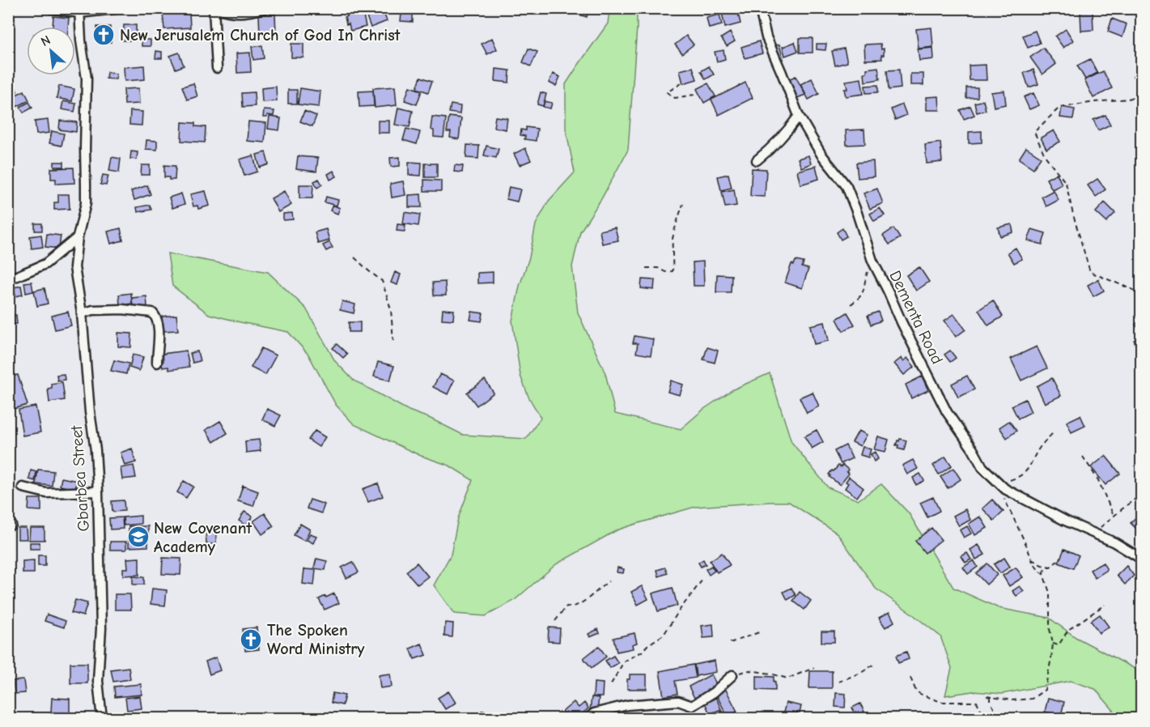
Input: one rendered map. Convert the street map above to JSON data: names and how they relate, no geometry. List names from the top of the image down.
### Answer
{
  "streets": {
    "street": ["Dementa Road", "Gbarbea Street"]
  },
  "places": {
    "church": ["New Jerusalem Church of God In Christ", "The Spoken Word Ministry"],
    "school or university": ["New Covenant Academy"]
  },
  "north": "top left"
}
